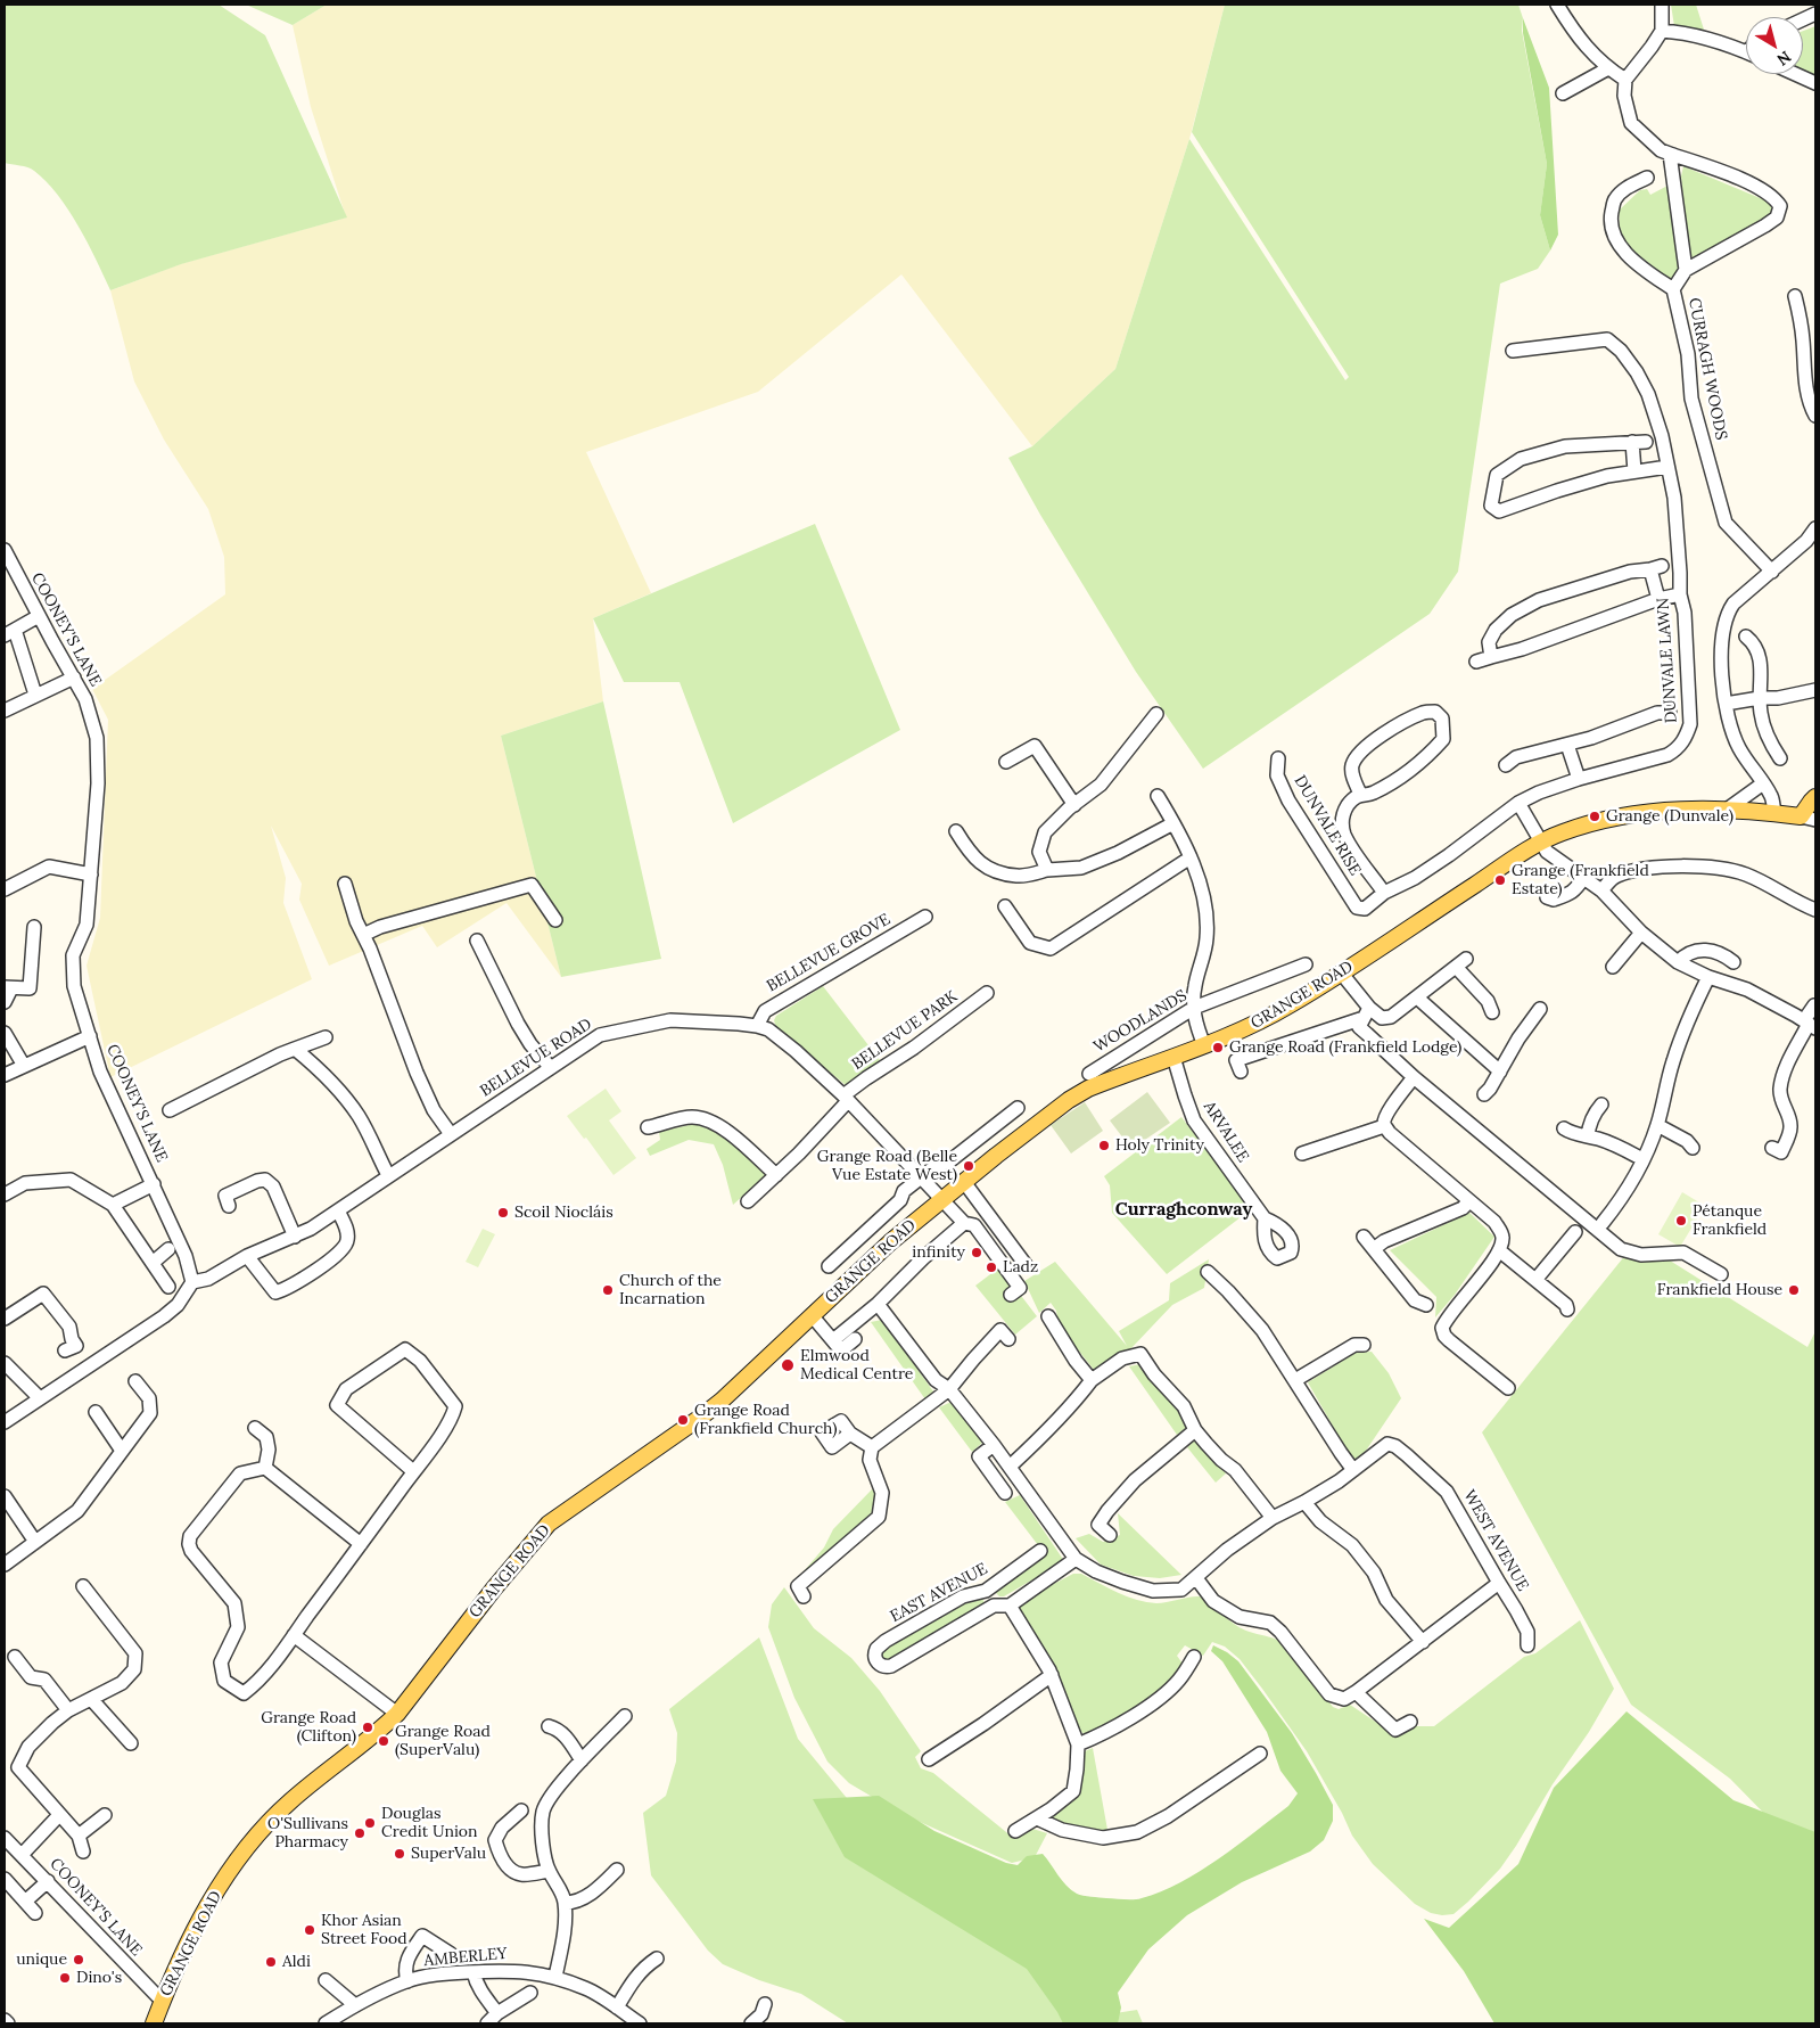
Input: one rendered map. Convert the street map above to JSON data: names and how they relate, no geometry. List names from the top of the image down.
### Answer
{
  "streets": {
    "main road": ["GRANGE ROAD"],
    "street": [
      "CURRAGH WOODS",
      "COONEY'S LANE",
      "DUNVALE LAWN",
      "DUNVALE RISE",
      "BELLEVUE GROVE",
      "WOODLANDS",
      "BELLEVUE PARK",
      "BELLEVUE ROAD",
      "ARVALEE",
      "WEST AVENUE",
      "EAST AVENUE",
      "AMBERLEY"
    ]
  },
  "crossings": [
    ["COONEY'S LANE", "GRANGE ROAD"],
    ["COONEY'S LANE", "BELLEVUE ROAD"],
    ["DUNVALE LAWN", "DUNVALE RISE"],
    ["BELLEVUE GROVE", "BELLEVUE ROAD"],
    ["GRANGE ROAD", "BELLEVUE ROAD"],
    ["GRANGE ROAD", "ARVALEE"],
    ["BELLEVUE PARK", "BELLEVUE ROAD"]
  ],
  "districts": ["Curraghconway"],
  "places": [
    "Grange (Dunvale)",
    "Grange (Frankfield Estate)",
    "Grange Road (Frankfield Lodge)",
    "Holy Trinity",
    "Grange Road (Belle Vue Estate West)",
    "Scoil Niocláis",
    "Pétanque Frankfield",
    "infinity",
    "Ladz",
    "Church of the Incarnation",
    "Frankfield House",
    "Elmwood Medical Centre",
    "Grange Road (Frankfield Church)",
    "Grange Road (Clifton)",
    "Grange Road (SuperValu)",
    "Douglas Credit Union",
    "O'Sullivans Pharmacy",
    "SuperValu",
    "Khor Asian Street Food",
    "unique",
    "Aldi",
    "Dino's"
  ],
  "north": "bottom right"
}
